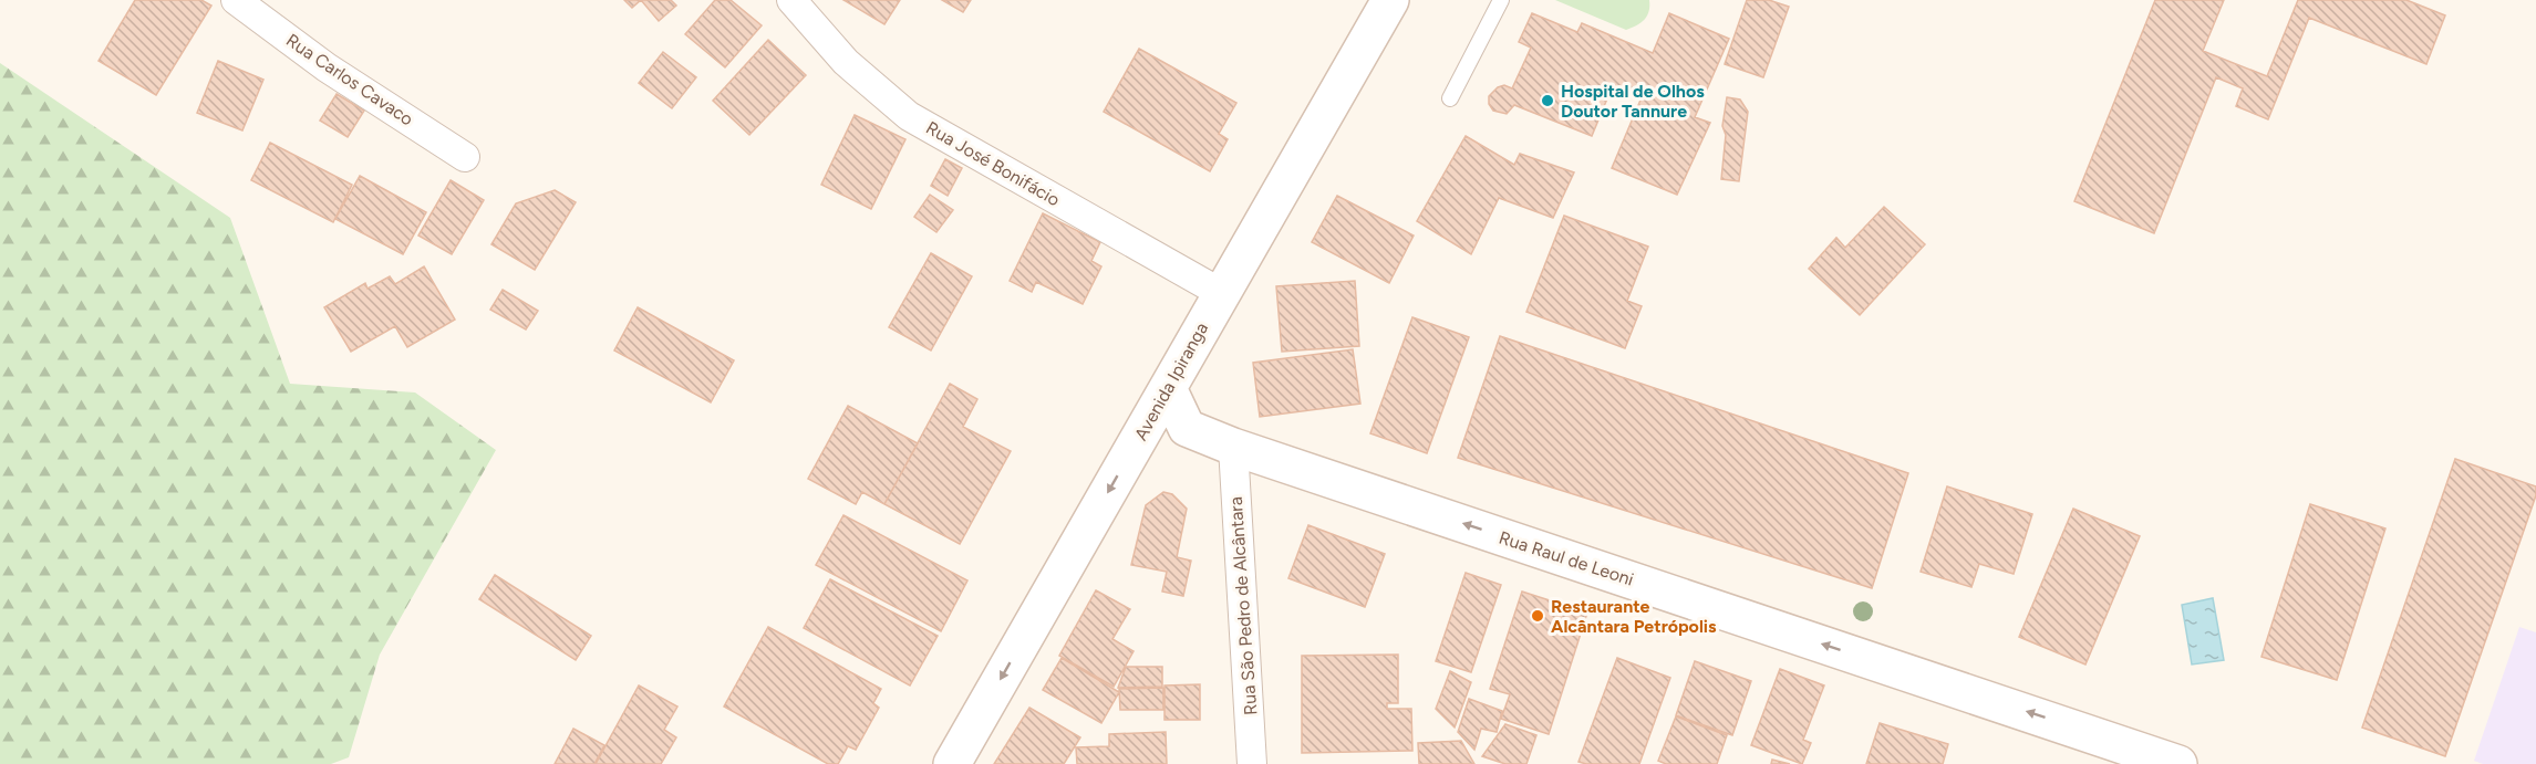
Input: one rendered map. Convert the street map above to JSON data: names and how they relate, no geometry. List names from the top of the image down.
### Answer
{
  "streets": {
    "main road": ["Avenida Ipiranga", "Rua Raul de Leoni"],
    "street": ["Rua Carlos Cavaco", "Rua José Bonifácio", "Rua São Pedro de Alcântara"]
  },
  "crossings": [
    ["Rua José Bonifácio", "Avenida Ipiranga"],
    ["Rua Raul de Leoni", "Rua São Pedro de Alcântara"]
  ],
  "one_way": ["Avenida Ipiranga", "Rua Raul de Leoni"],
  "places": ["Hospital de Olhos Doutor Tannure", "Restaurante Alcântara Petrópolis"]
}
